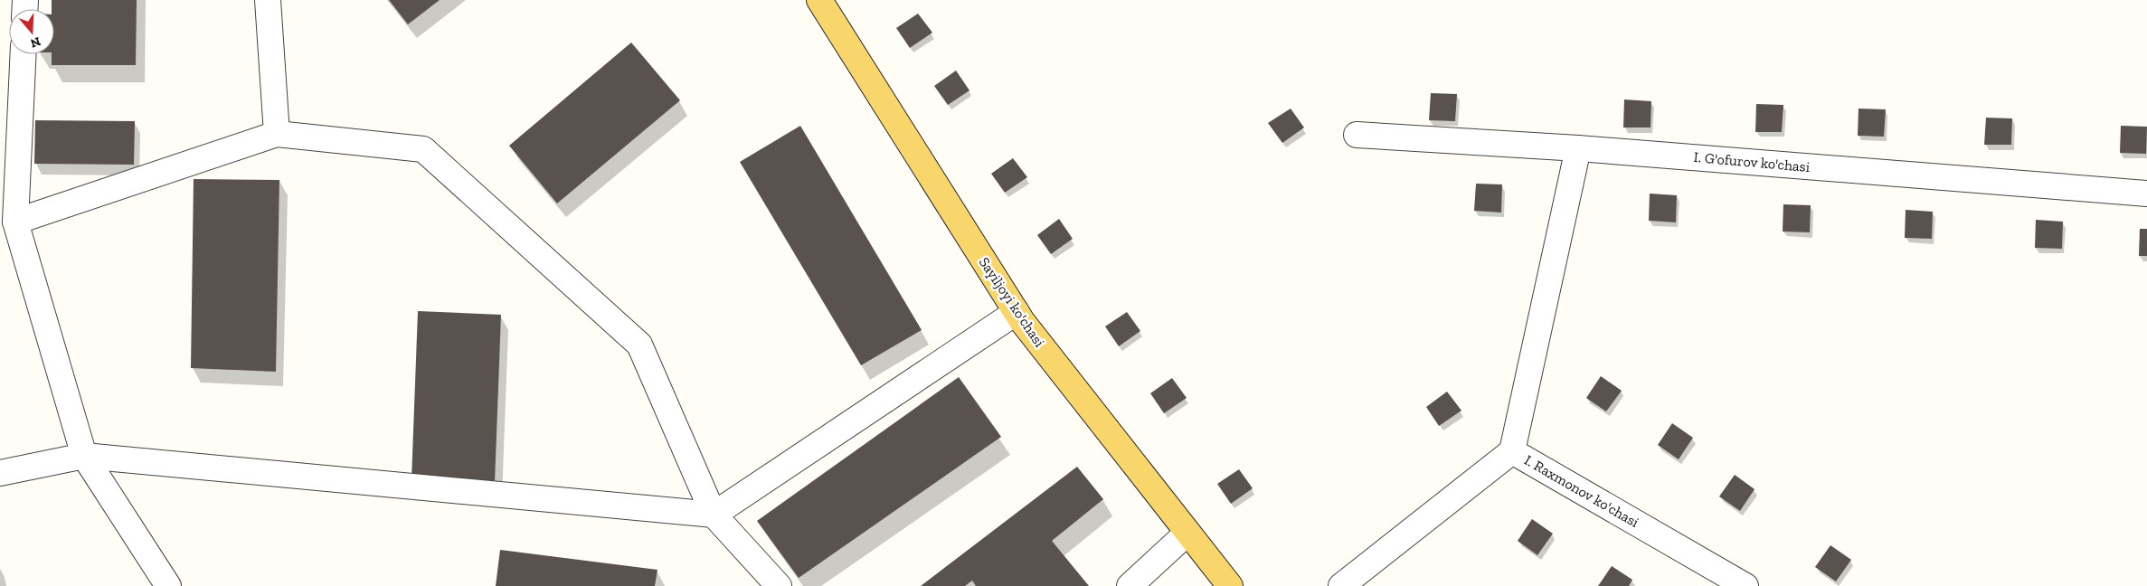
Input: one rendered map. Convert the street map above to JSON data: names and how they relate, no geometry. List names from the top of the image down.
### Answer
{
  "streets": {
    "main road": ["Sayiljoyi ko'chasi"],
    "street": ["I. G'ofurov ko'chasi", "I. Raxmonov ko'chasi"]
  },
  "north": "bottom"
}
